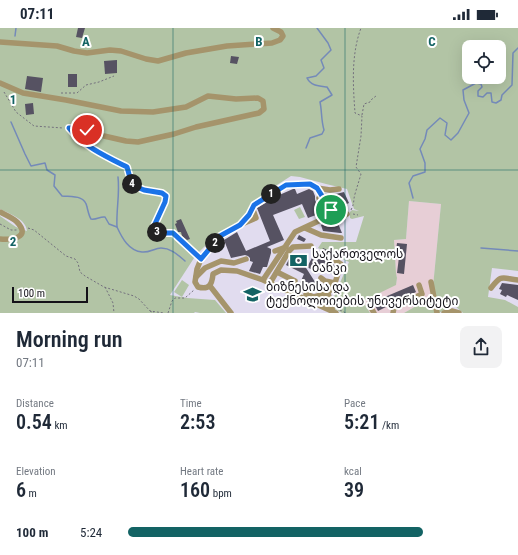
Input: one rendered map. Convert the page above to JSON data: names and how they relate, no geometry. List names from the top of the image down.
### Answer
{
  "places": {
    "bank": ["საქართველოს ბანკი"],
    "school or university": ["ბიზნესისა და ტექნოლოიების უნივერსიტეტი"]
  },
  "scale_bar": "100 m",
  "page": {
    "status": "07:11",
    "pins": [
      "4",
      "1",
      "3",
      "2"
    ],
    "scale": "100 m",
    "heading": ["Morning run", "07:11"],
    "stats": [
      ["Distance", "0.54 km"],
      ["Time", "2:53"],
      ["Pace", "5:21 /km"],
      ["Elevation", "6 m"],
      ["Heart rate", "160 bpm"],
      ["kcal", "39"]
    ],
    "list": [
      {
        "name": "100 m",
        "note": "5:24"
      }
    ]
  },
  "grid": {
    "columns": ["A", "B", "C"],
    "rows": ["1", "2"]
  }
}
